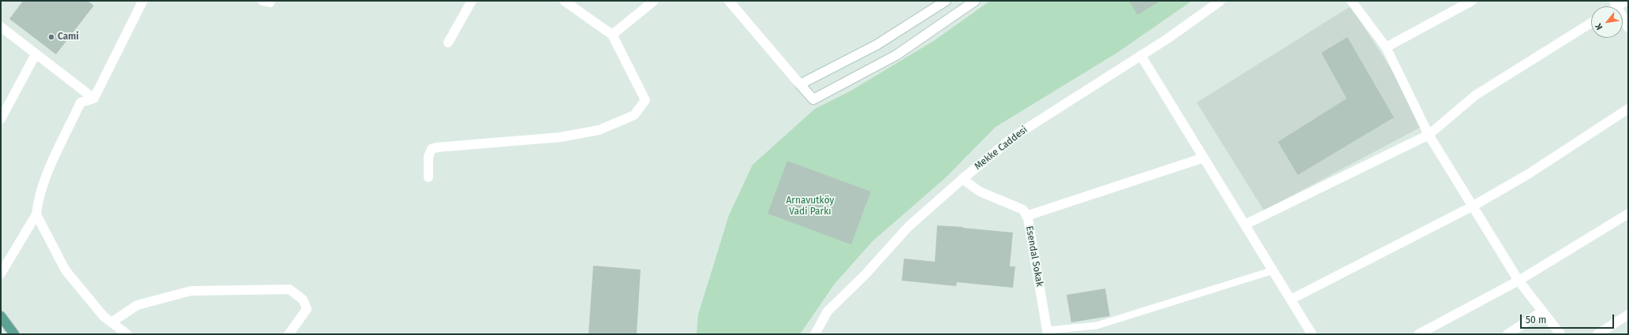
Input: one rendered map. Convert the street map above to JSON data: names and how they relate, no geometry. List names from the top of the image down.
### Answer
{
  "streets": {
    "street": ["Mekke Caddesi", "Esendal Sokak"]
  },
  "crossings": [
    ["Mekke Caddesi", "Esendal Sokak"]
  ],
  "parks": ["Arnavutköy Vadi Parkı"],
  "places": ["Cami"],
  "scale_bar": "50 m",
  "north": "bottom left"
}
